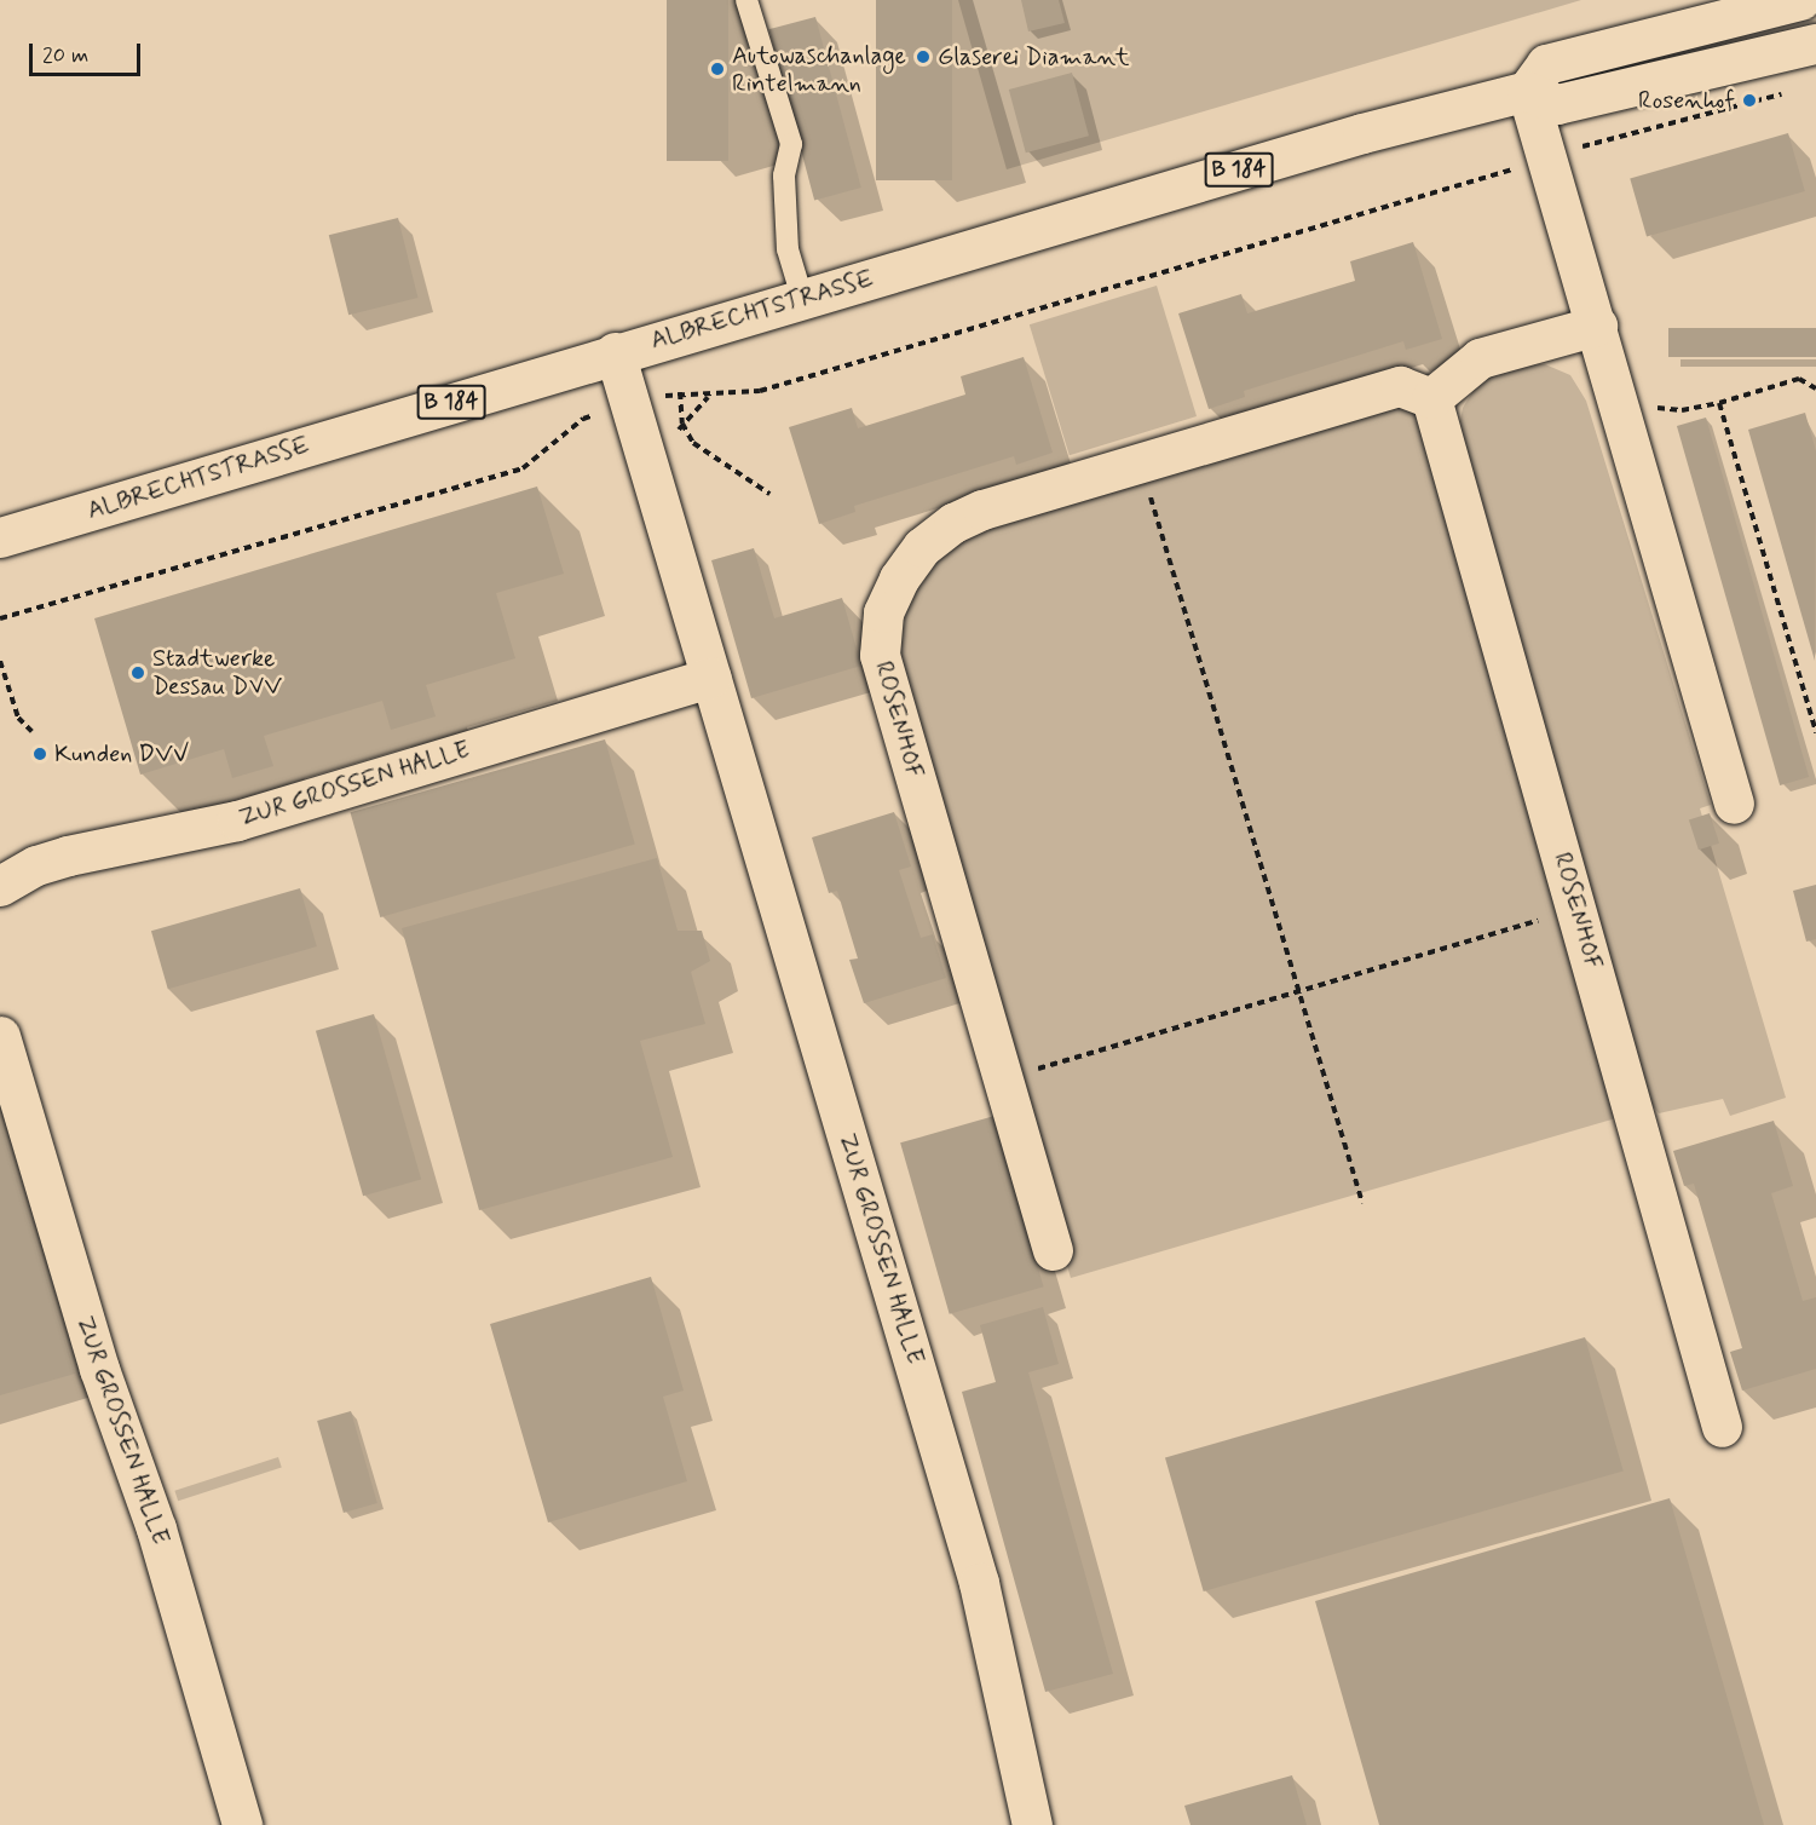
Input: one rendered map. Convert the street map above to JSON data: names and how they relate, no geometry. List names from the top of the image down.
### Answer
{
  "streets": {
    "street": [
      "B 184",
      "ALBRECHTSTRASSE",
      "ROSENHOF",
      "ZUR GROSSEN HALLE"
    ]
  },
  "crossings": [
    ["ALBRECHTSTRASSE", "ZUR GROSSEN HALLE"]
  ],
  "places": [
    "Glaserei Diamant",
    "Autowaschanlage Rintelmann",
    "Rosenhof",
    "Stadtwerke Dessau DVV",
    "Kunden DVV"
  ],
  "scale_bar": "20 m"
}
